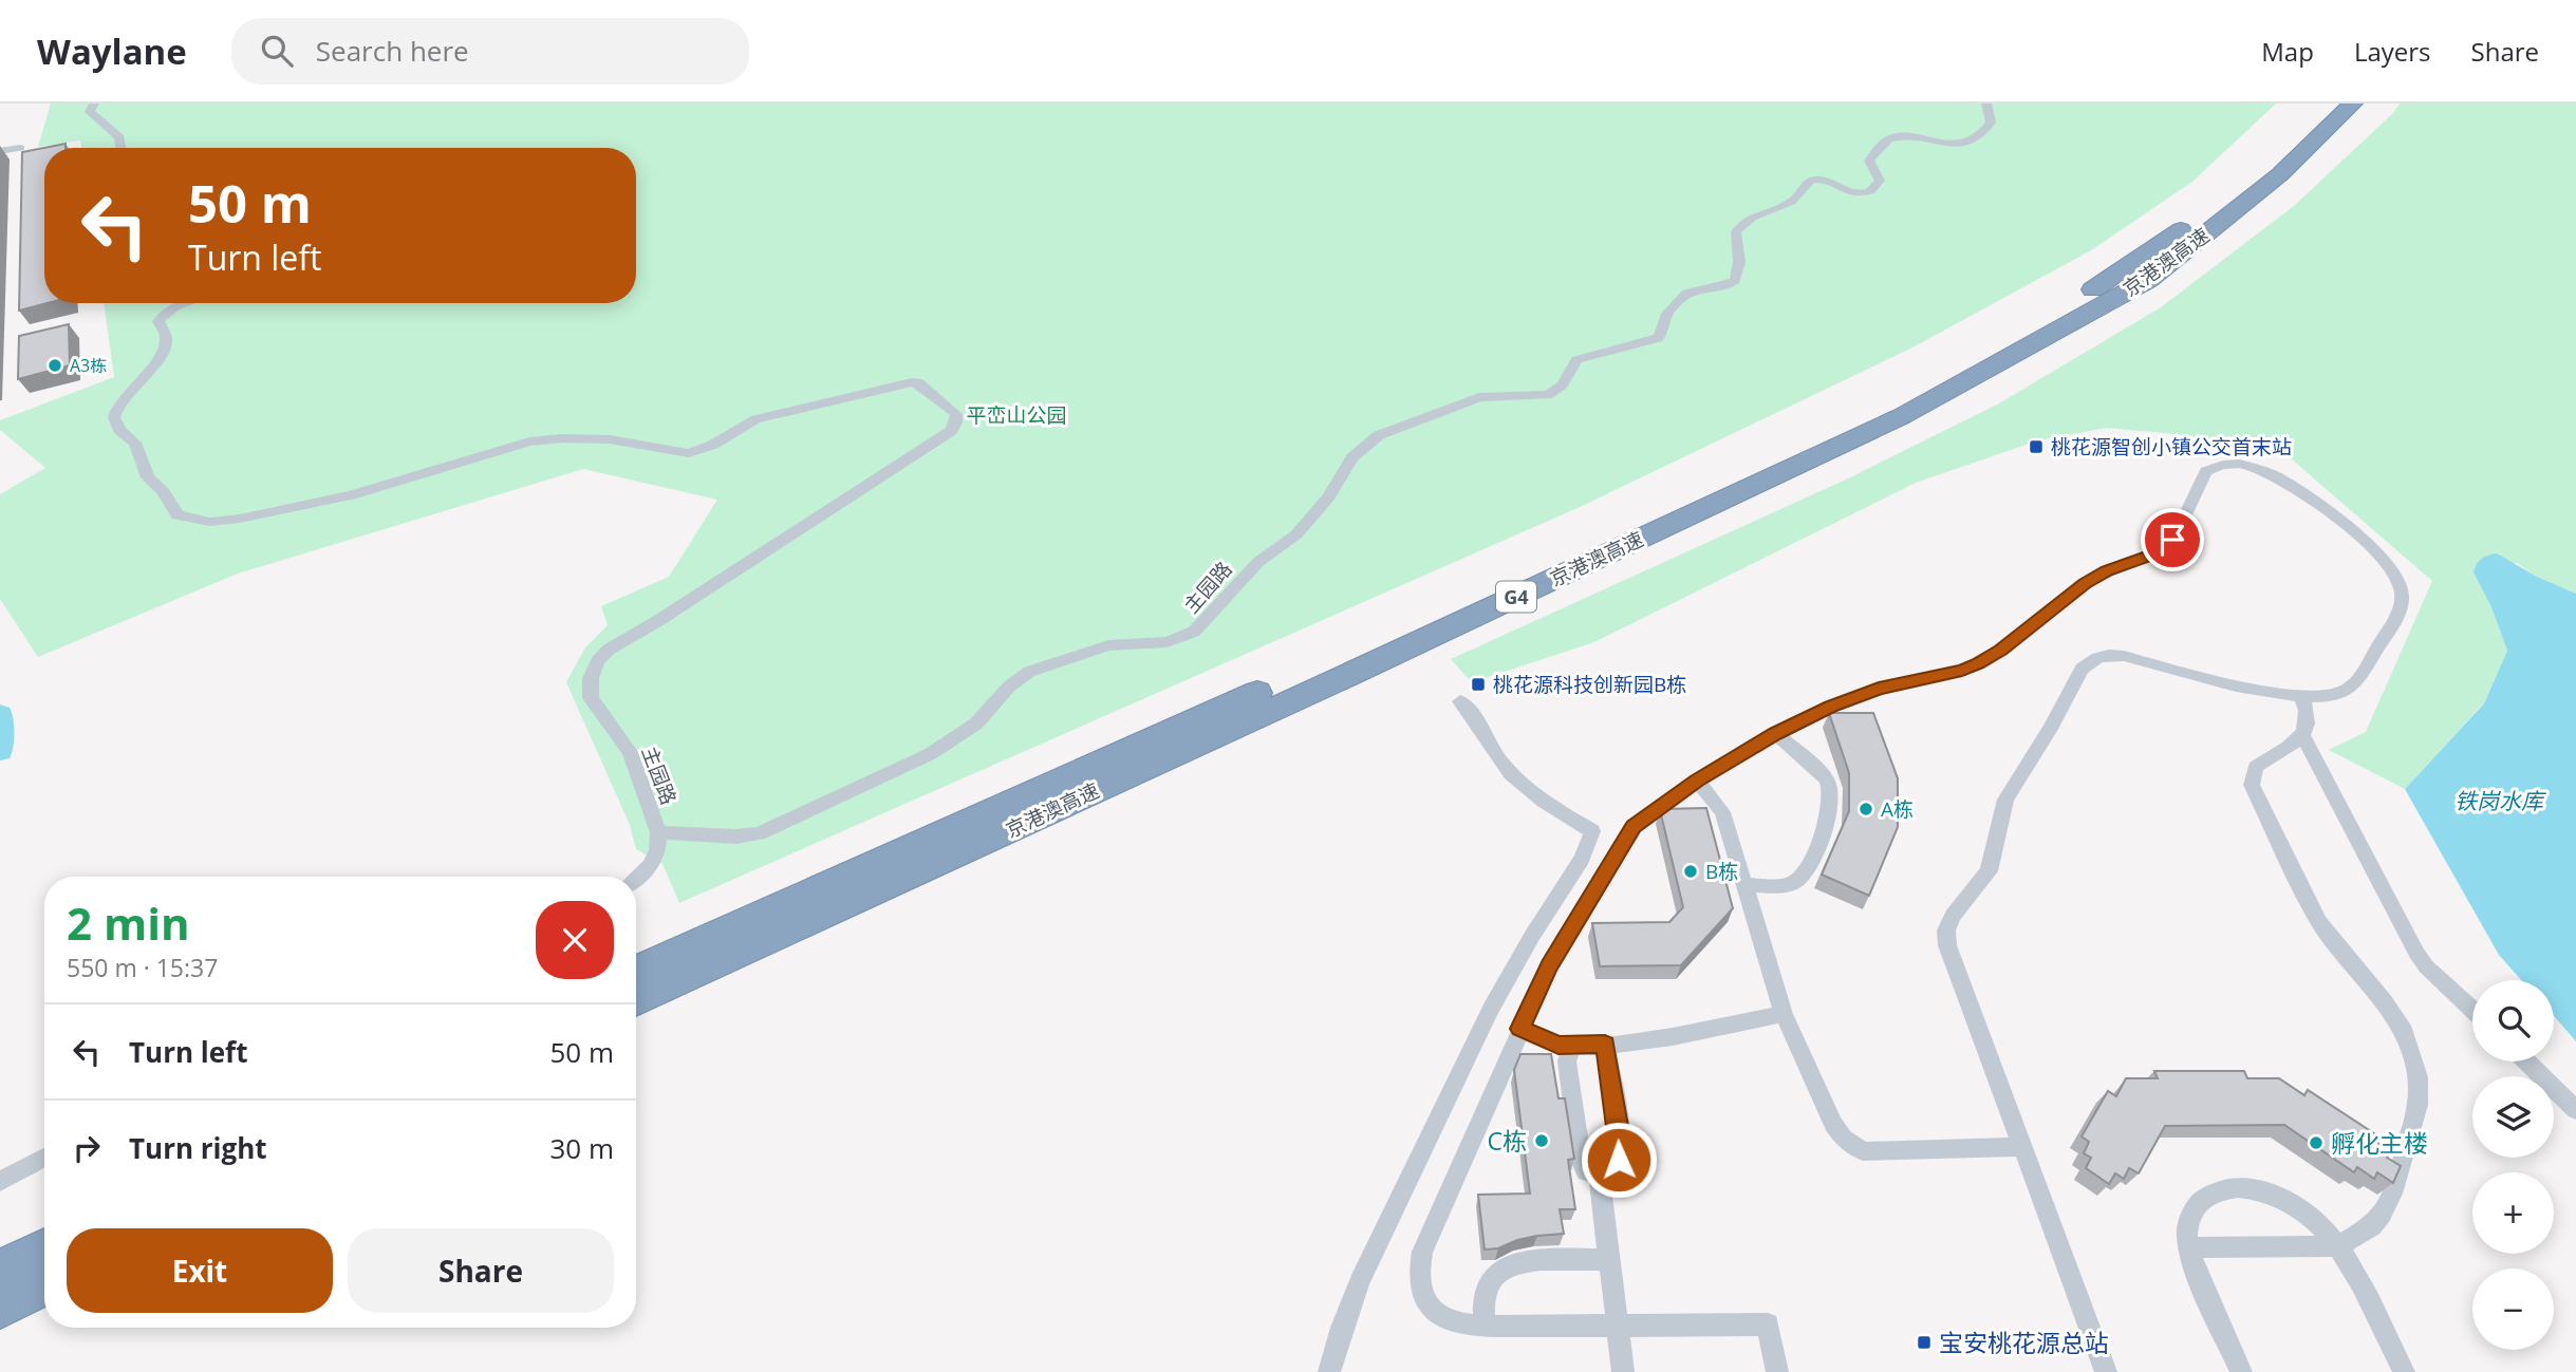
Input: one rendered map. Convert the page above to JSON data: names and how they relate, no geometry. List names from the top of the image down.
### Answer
{
  "streets": {
    "highway": ["京港澳高速", "G4"],
    "street": ["主园路"]
  },
  "water": ["铁岗水库"],
  "parks": ["平峦山公园"],
  "places": {
    "other": [
      "A3栋",
      "A栋",
      "B栋",
      "C栋",
      "孵化主楼"
    ],
    "transit": ["桃花源智创小镇公交首末站", "桃花源科技创新园B栋", "宝安桃花源总站"]
  },
  "page": {
    "header": "Waylane",
    "search": "Search here",
    "nav": ["Map", "Layers", "Share"],
    "turn": ["50 m", "Turn left"],
    "heading": ["2 min", "550 m · 15:37"],
    "map_buttons": ["+", "−"],
    "list": [
      {
        "name": "Turn left",
        "value": "50 m"
      },
      {
        "name": "Turn right",
        "value": "30 m"
      }
    ],
    "buttons": ["Exit", "Share"]
  }
}
